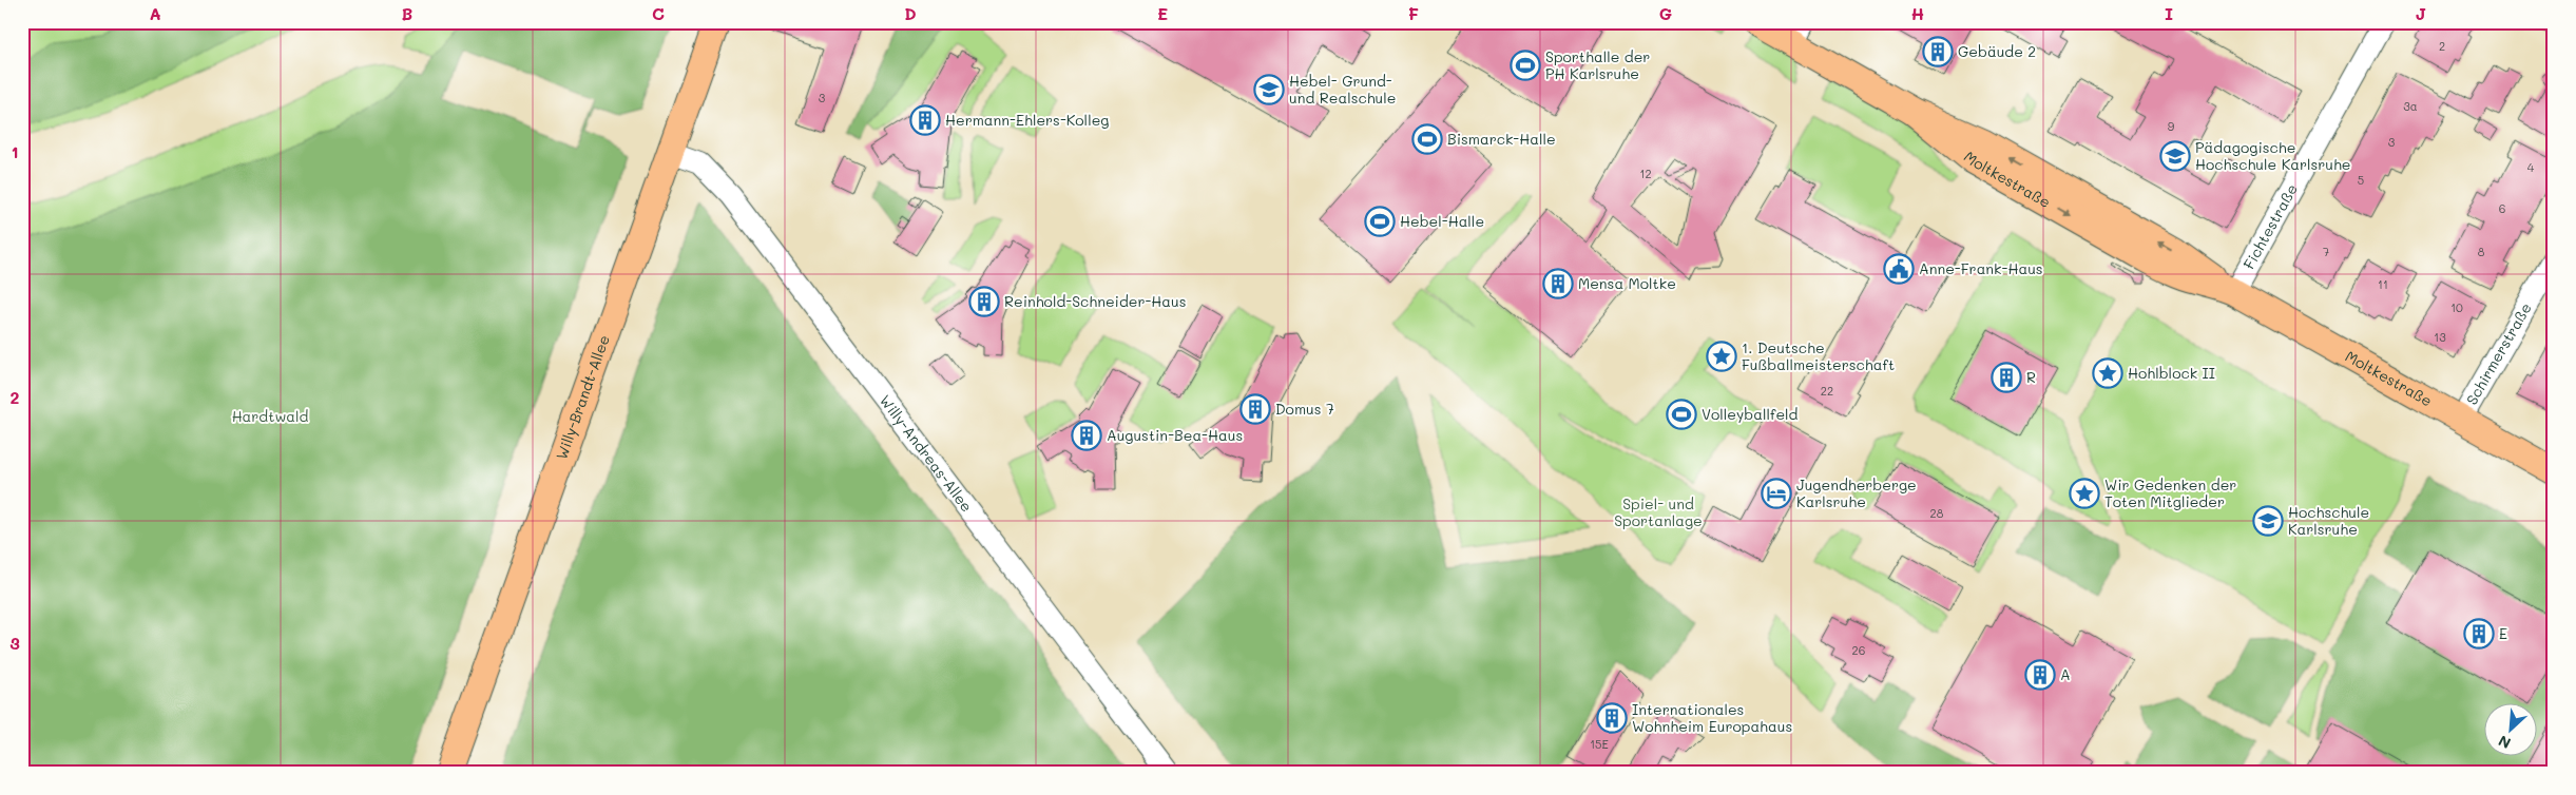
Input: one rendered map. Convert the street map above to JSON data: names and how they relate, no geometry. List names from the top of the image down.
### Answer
{
  "streets": {
    "main road": ["Moltkestraße", "Willy-Brandt-Allee"],
    "street": ["Fichtestraße", "Schirmerstraße", "Willy-Andreas-Allee"]
  },
  "crossings": [
    ["Moltkestraße", "Fichtestraße"],
    ["Moltkestraße", "Schirmerstraße"],
    ["Willy-Brandt-Allee", "Willy-Andreas-Allee"]
  ],
  "parks": ["Hardtwald", "Spiel- und Sportanlage"],
  "places": {
    "building": [
      "Gebäude 2",
      "Hermann-Ehlers-Kolleg",
      "Mensa Moltke",
      "Reinhold-Schneider-Haus",
      "R",
      "Domus 7",
      "Augustin-Bea-Haus",
      "E",
      "A",
      "Internationales Wohnheim Europahaus"
    ],
    "sports": [
      "Sporthalle der PH Karlsruhe",
      "Bismarck-Halle",
      "Hebel-Halle",
      "Volleyballfeld"
    ],
    "school or university": ["Hebel- Grund- und Realschule", "Pädagogische Hochschule Karlsruhe", "Hochschule Karlsruhe"],
    "public building": ["Anne-Frank-Haus"],
    "place": ["1. Deutsche Fußballmeisterschaft", "Hohlblock II", "Wir Gedenken der Toten Mitglieder"],
    "hotel": ["Jugendherberge Karlsruhe"]
  },
  "house_numbers": [
    "2",
    "3",
    "3a",
    "9",
    "3",
    "4",
    "12",
    "5",
    "6",
    "7",
    "8",
    "11",
    "10",
    "13",
    "22",
    "28",
    "26",
    "15E"
  ],
  "north": "bottom left",
  "grid": {
    "columns": [
      "A",
      "B",
      "C",
      "D",
      "E",
      "F",
      "G",
      "H",
      "I",
      "J"
    ],
    "rows": ["1", "2", "3"]
  }
}
